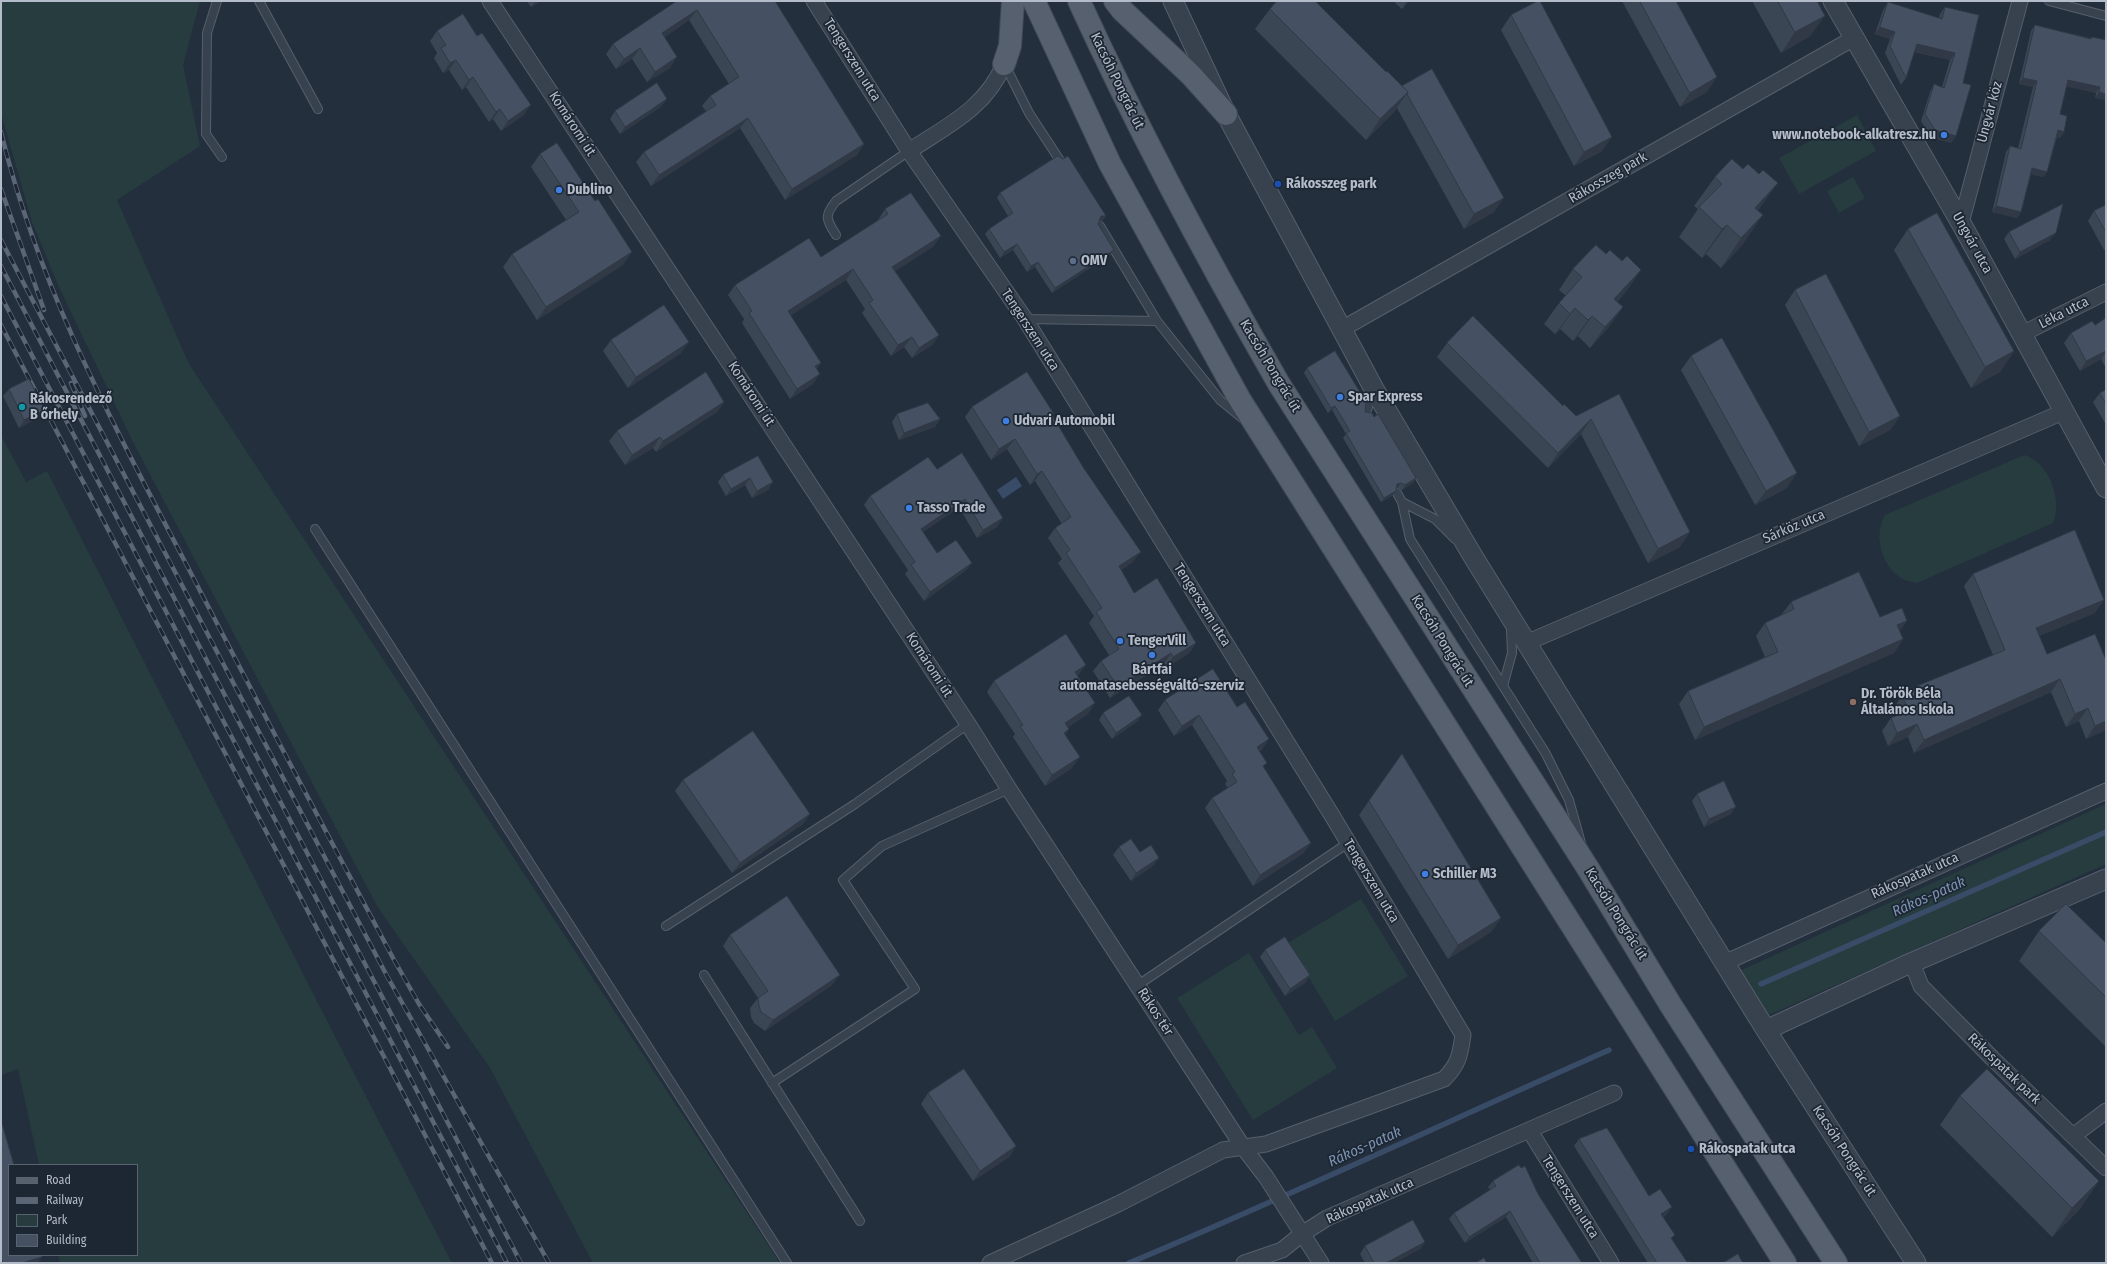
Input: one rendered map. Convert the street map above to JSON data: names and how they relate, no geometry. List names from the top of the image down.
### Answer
{
  "streets": {
    "main road": ["Kacsóh Pongrác út"],
    "street": [
      "Tengerszem utca",
      "Ungvár köz",
      "Komáromi út",
      "Rákosszeg park",
      "Ungvár utca",
      "Léka utca",
      "Sárköz utca",
      "Rákospatak utca",
      "Rákos tér",
      "Rákospatak park"
    ]
  },
  "crossings": [
    ["Tengerszem utca", "Rákospatak utca"],
    ["Tengerszem utca", "Rákos tér"],
    ["Kacsóh Pongrác út", "Rákosszeg park"],
    ["Kacsóh Pongrác út", "Sárköz utca"],
    ["Kacsóh Pongrác út", "Rákospatak utca"],
    ["Ungvár köz", "Ungvár utca"],
    ["Komáromi út", "Rákos tér"],
    ["Rákosszeg park", "Ungvár utca"],
    ["Ungvár utca", "Léka utca"],
    ["Ungvár utca", "Sárköz utca"],
    ["Rákospatak utca", "Rákos tér"]
  ],
  "water": ["Rákos-patak"],
  "places": [
    "www.notebook-alkatresz.hu",
    "Rákosszeg park",
    "Dublino",
    "OMV",
    "Spar Express",
    "Rákosrendező B őrhely",
    "Udvari Automobil",
    "Tasso Trade",
    "TengerVill",
    "Bártfai automatasebességváltó-szerviz",
    "Dr. Török Béla Általános Iskola",
    "Schiller M3",
    "Rákospatak utca"
  ],
  "legend": [
    "Road",
    "Railway",
    "Park",
    "Building"
  ]
}
